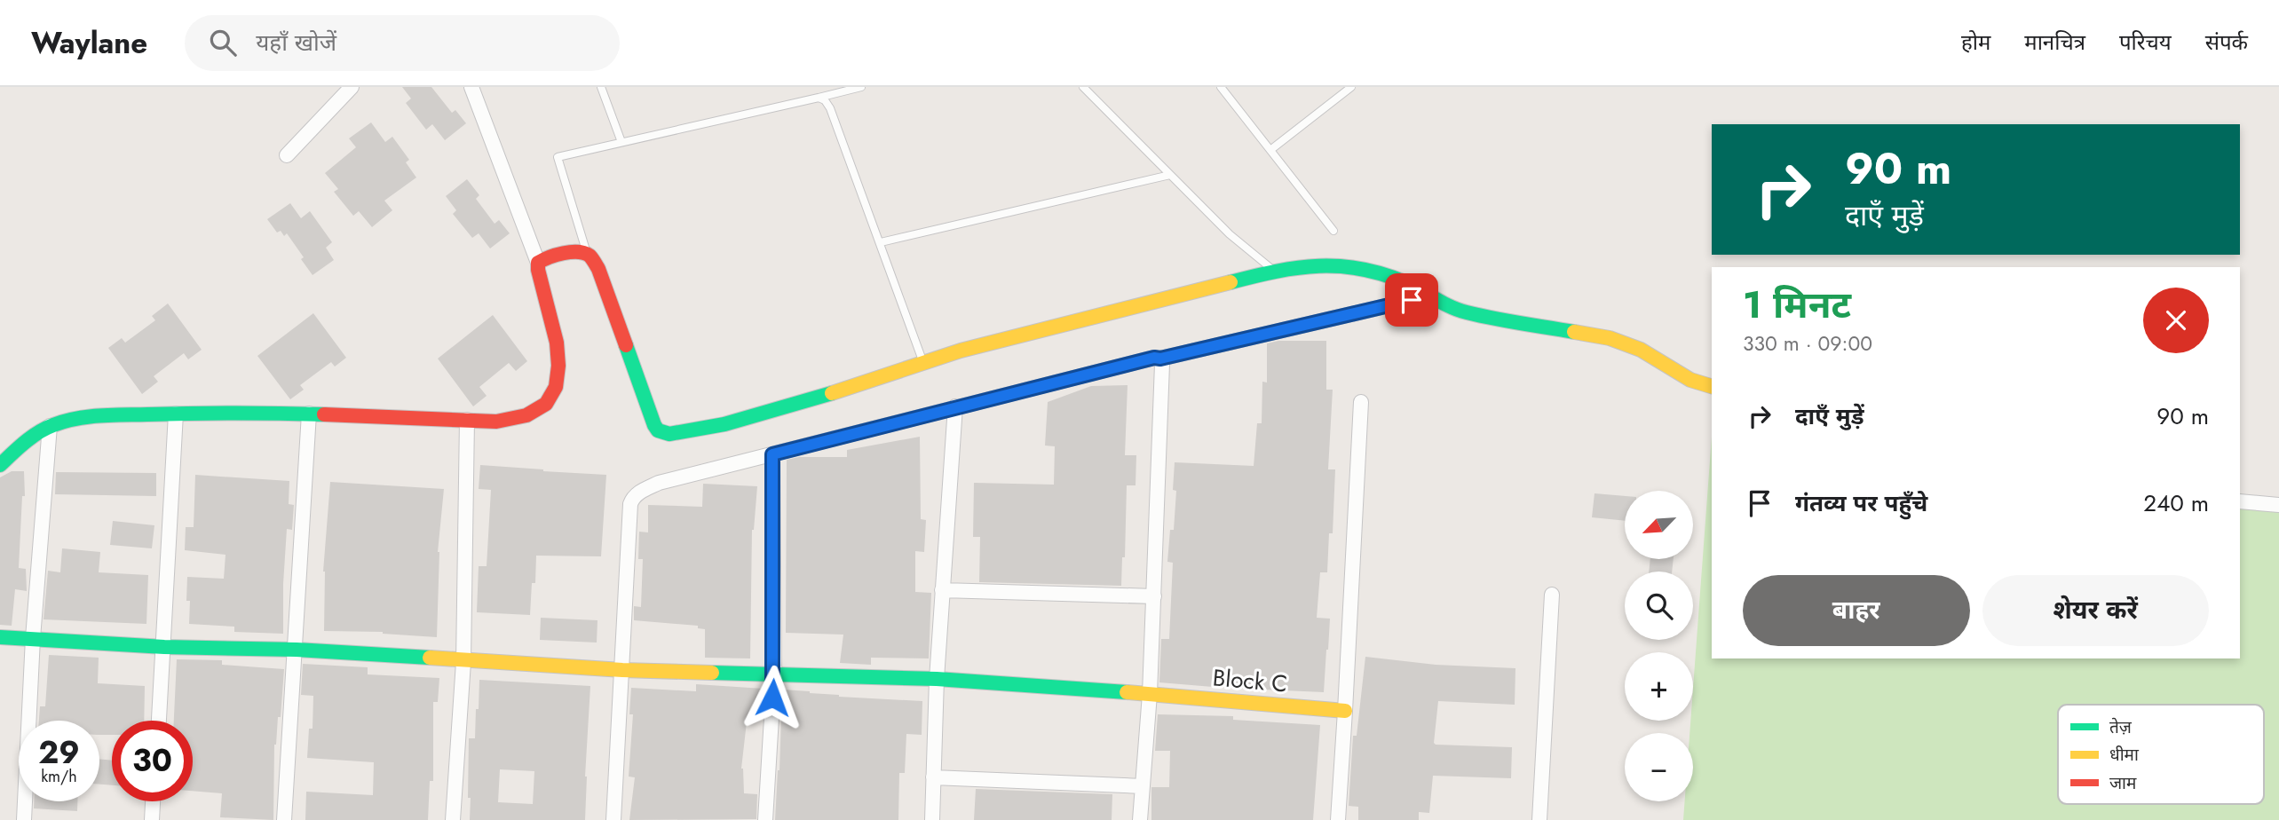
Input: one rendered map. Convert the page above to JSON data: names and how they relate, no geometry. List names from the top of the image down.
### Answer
{
  "streets": {
    "street": ["Block C"]
  },
  "legend": ["तेज़", "धीमा", "जाम"],
  "north": "bottom left",
  "page": {
    "header": "Waylane",
    "search": "यहाँ खोजें",
    "nav": [
      "होम",
      "मानचित्र",
      "परिचय",
      "संपर्क"
    ],
    "turn": ["90 m", "दाएँ मुड़ें"],
    "heading": ["1 मिनट", "330 m · 09:00"],
    "list": [
      {
        "name": "दाएँ मुड़ें",
        "value": "90 m"
      },
      {
        "name": "गंतव्य पर पहुँचे",
        "value": "240 m"
      }
    ],
    "map_buttons": ["+", "−"],
    "buttons": ["बाहर", "शेयर करें"],
    "speed": "29 km/h",
    "limit": "30"
  }
}
